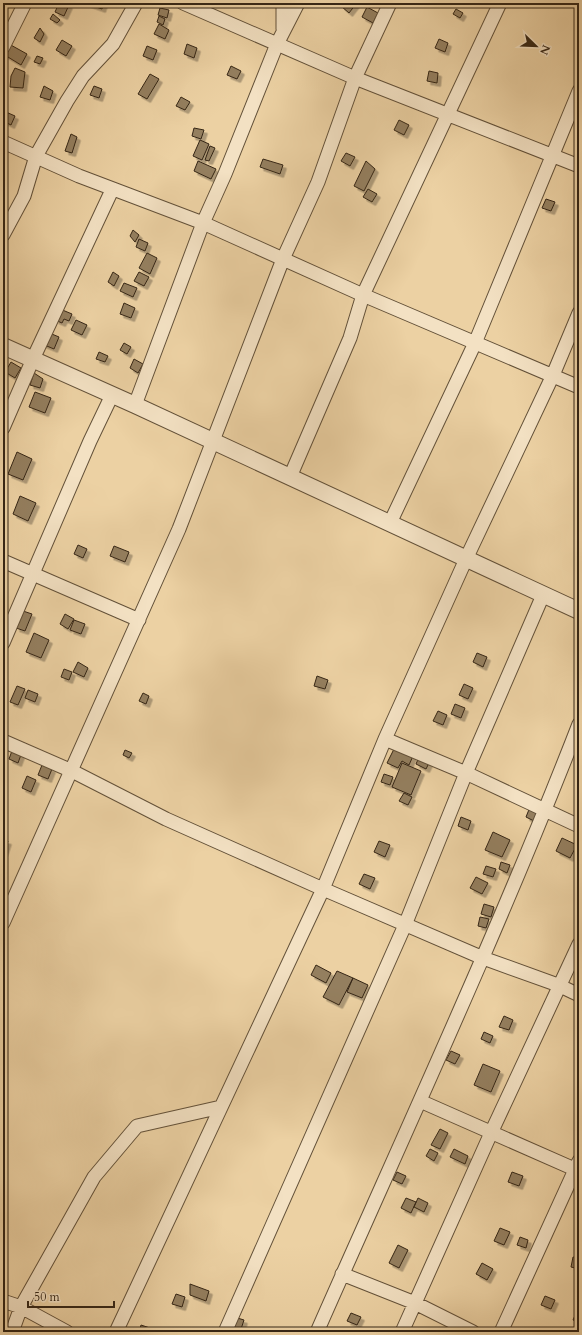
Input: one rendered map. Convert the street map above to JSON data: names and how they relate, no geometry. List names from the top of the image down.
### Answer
{
  "scale_bar": "50 m",
  "north": "bottom right"
}
